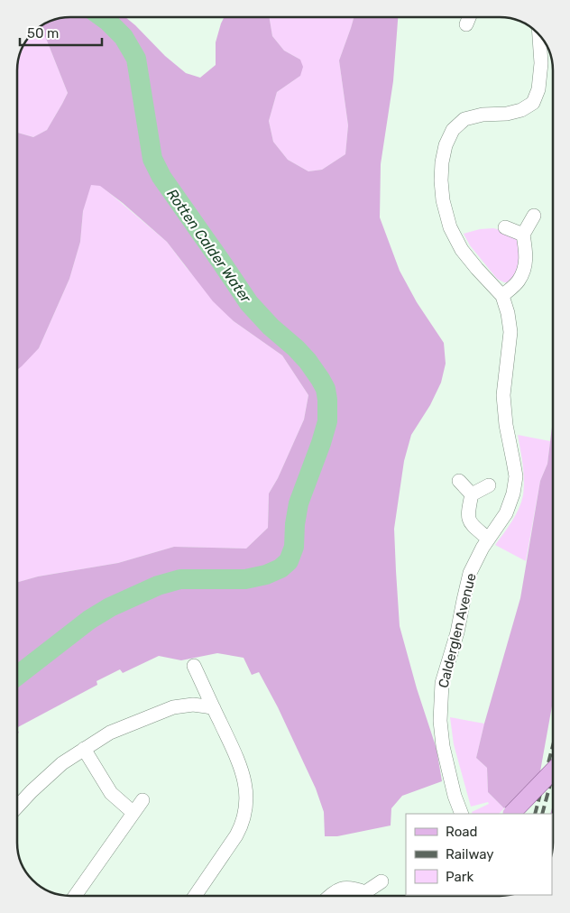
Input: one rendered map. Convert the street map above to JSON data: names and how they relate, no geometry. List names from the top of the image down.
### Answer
{
  "streets": {
    "street": ["Calderglen Avenue"]
  },
  "water": ["Rotten Calder Water"],
  "legend": ["Road", "Railway", "Park"],
  "scale_bar": "50 m"
}
